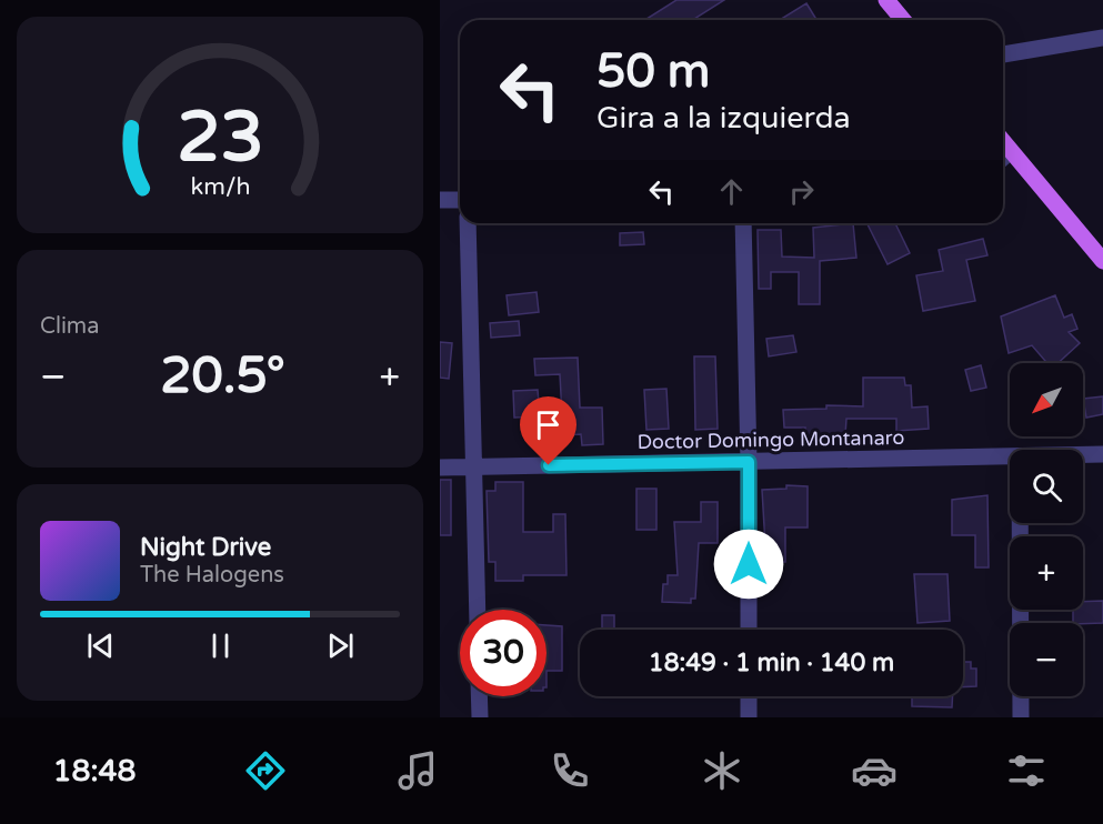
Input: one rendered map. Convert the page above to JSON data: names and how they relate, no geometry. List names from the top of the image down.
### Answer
{
  "streets": {
    "street": ["Doctor Domingo Montanaro"]
  },
  "north": "bottom left",
  "page": {
    "turn": ["50 m", "Gira a la izquierda"],
    "tile": "Clima",
    "heat": ["−", "20.5°", "+"],
    "map_buttons": ["+", "−"],
    "song": ["Night Drive", "The Halogens"],
    "limit": "30",
    "trip": "18:49 · 1 min · 140 m",
    "tabs": "18:48",
    "gauge": ["23", "km/h"]
  }
}
